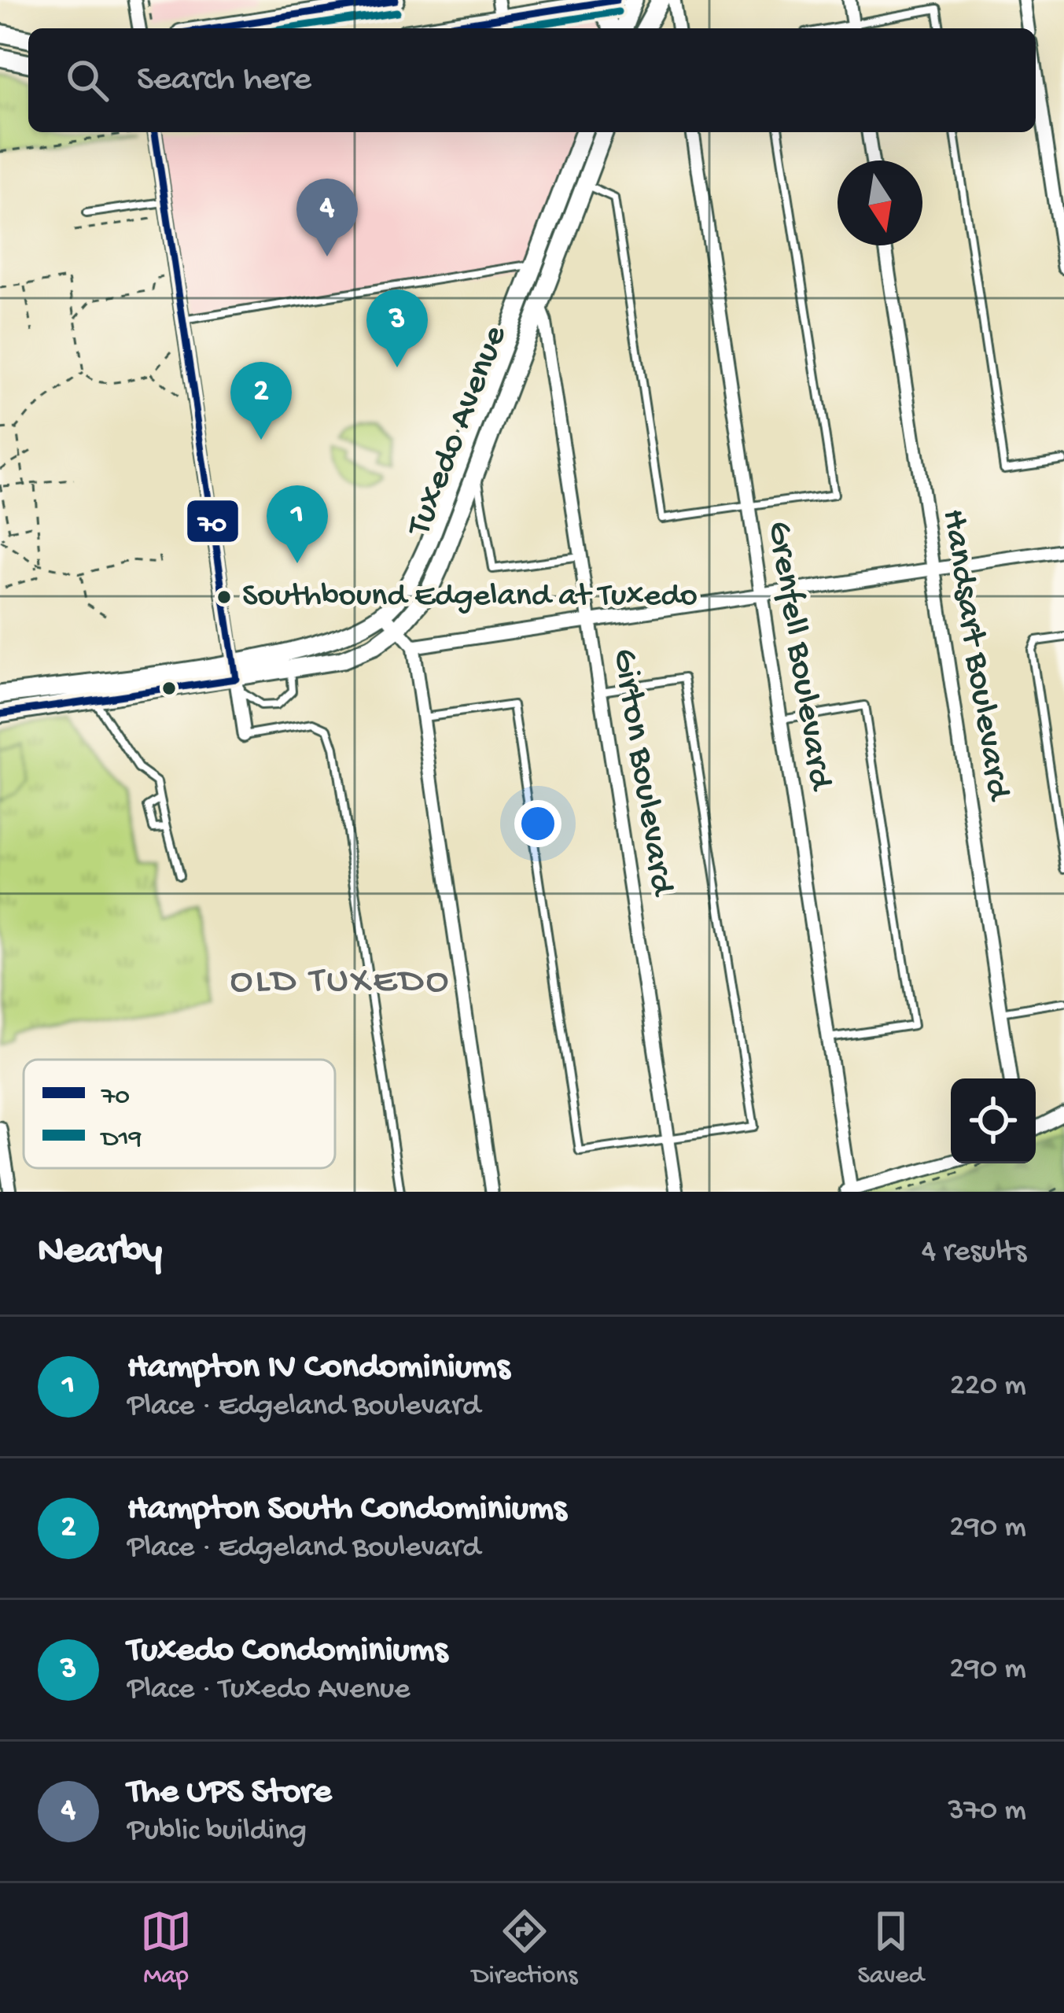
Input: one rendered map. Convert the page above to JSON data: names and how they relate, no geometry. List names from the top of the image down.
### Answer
{
  "streets": {
    "main road": ["Tuxedo Avenue"],
    "street": ["Handsart Boulevard", "Grenfell Boulevard", "Girton Boulevard"]
  },
  "crossings": [
    ["Tuxedo Avenue", "Girton Boulevard"]
  ],
  "districts": ["OLD TUXEDO"],
  "places": ["Southbound Edgeland at Tuxedo"],
  "lines": ["transit line 70", "transit line D19"],
  "legend": ["70", "D19"],
  "north": "bottom",
  "page": {
    "search": "Search here",
    "pins": [
      "4",
      "3",
      "2",
      "1"
    ],
    "heading": ["Nearby", "4 results"],
    "list": [
      {
        "mark": "1",
        "name": "Hampton IV Condominiums",
        "note": "Place · Edgeland Boulevard",
        "value": "220 m"
      },
      {
        "mark": "2",
        "name": "Hampton South Condominiums",
        "note": "Place · Edgeland Boulevard",
        "value": "290 m"
      },
      {
        "mark": "3",
        "name": "Tuxedo Condominiums",
        "note": "Place · Tuxedo Avenue",
        "value": "290 m"
      },
      {
        "mark": "4",
        "name": "The UPS Store",
        "note": "Public building",
        "value": "370 m"
      }
    ],
    "nav": ["Map", "Directions", "Saved"]
  }
}
